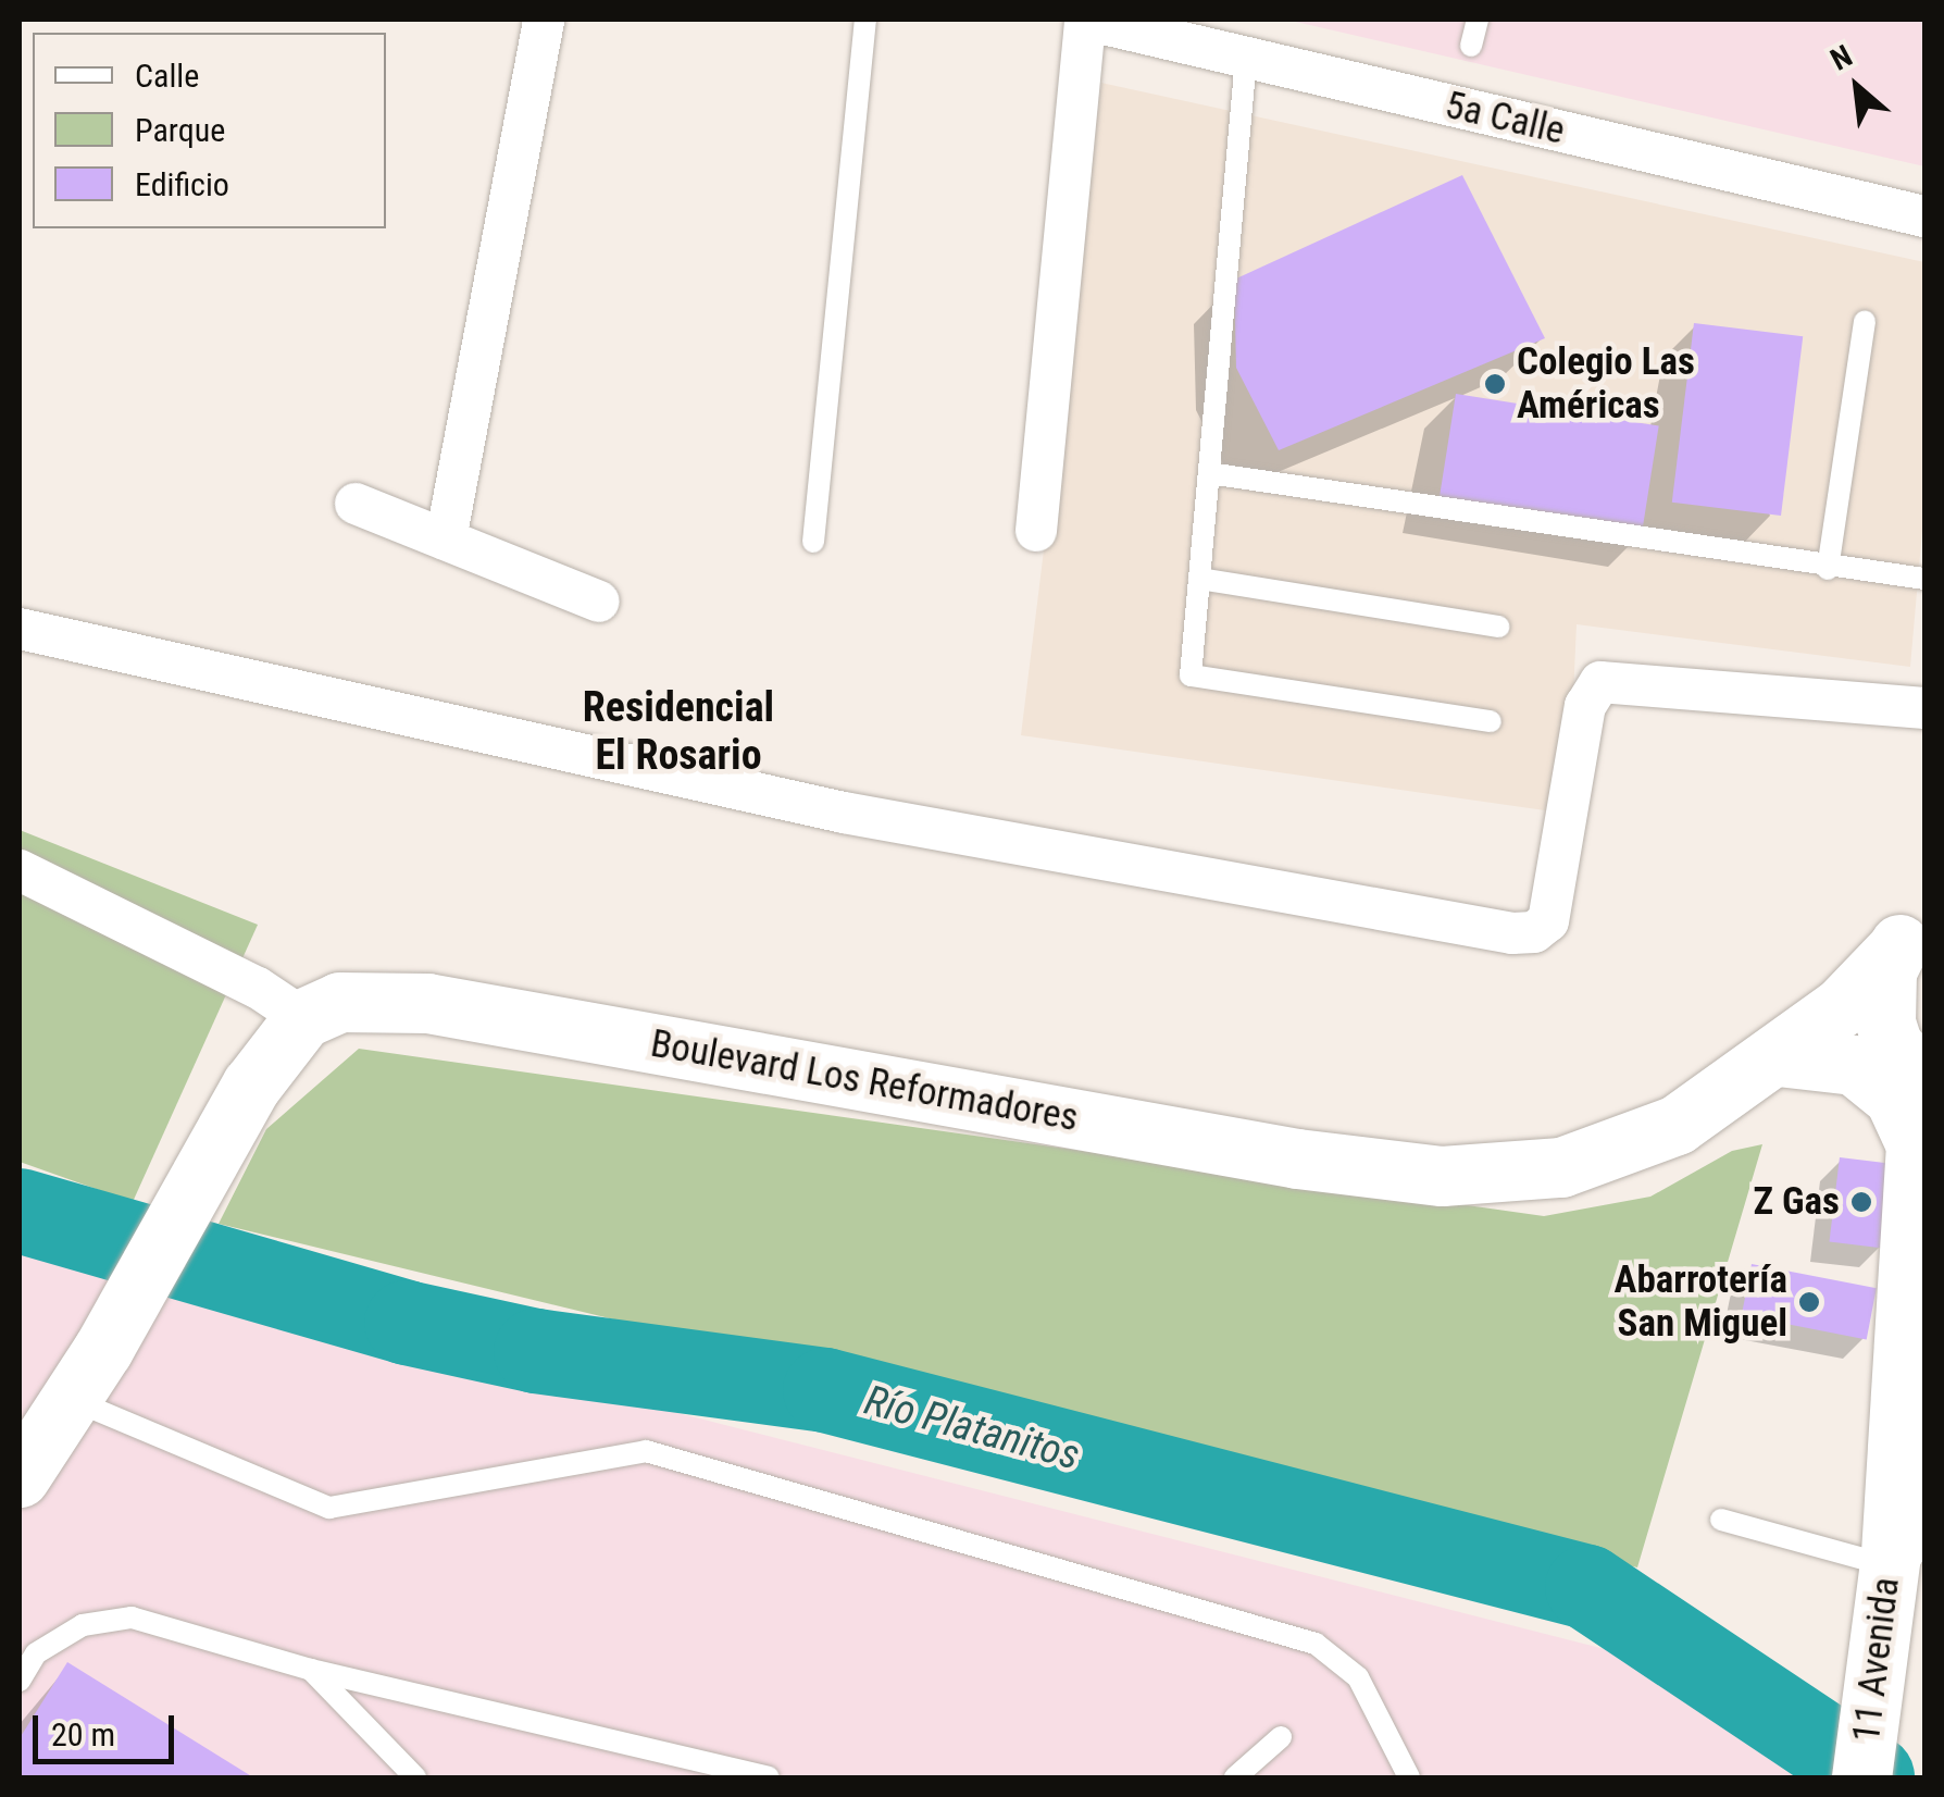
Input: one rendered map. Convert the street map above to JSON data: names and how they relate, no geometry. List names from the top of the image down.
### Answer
{
  "streets": {
    "main road": ["Boulevard Los Reformadores", "11 Avenida"],
    "street": ["5a Calle"]
  },
  "crossings": [
    ["Boulevard Los Reformadores", "11 Avenida"]
  ],
  "districts": ["Residencial El Rosario"],
  "water": ["Río Platanitos"],
  "places": ["Colegio Las Américas", "Z Gas", "Abarrotería San Miguel"],
  "legend": ["Calle", "Parque", "Edificio"],
  "scale_bar": "20 m",
  "north": "top left"
}
